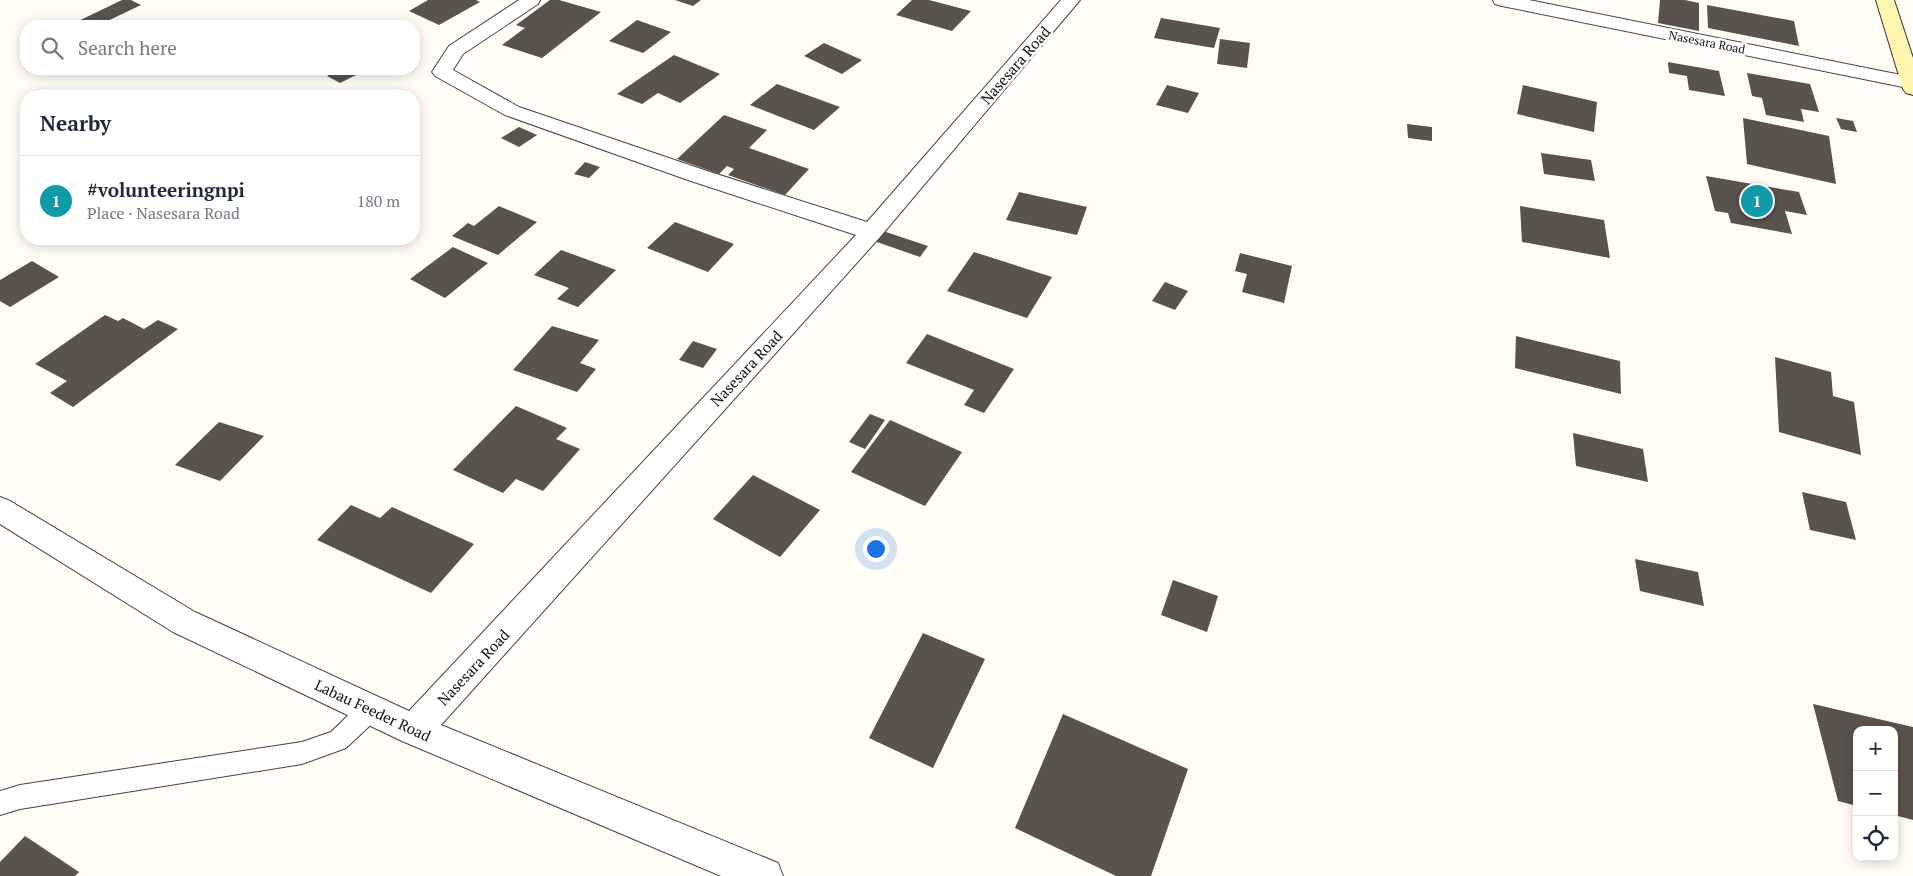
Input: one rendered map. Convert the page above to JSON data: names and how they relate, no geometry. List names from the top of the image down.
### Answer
{
  "streets": {
    "street": ["Nasesara Road", "Labau Feeder Road"]
  },
  "crossings": [
    ["Nasesara Road", "Labau Feeder Road"]
  ],
  "page": {
    "search": "Search here",
    "heading": "Nearby",
    "list": [
      {
        "mark": "1",
        "name": "#volunteeringnpi",
        "note": "Place · Nasesara Road",
        "value": "180 m"
      }
    ],
    "pins": "1",
    "map_buttons": ["+", "−"]
  }
}
